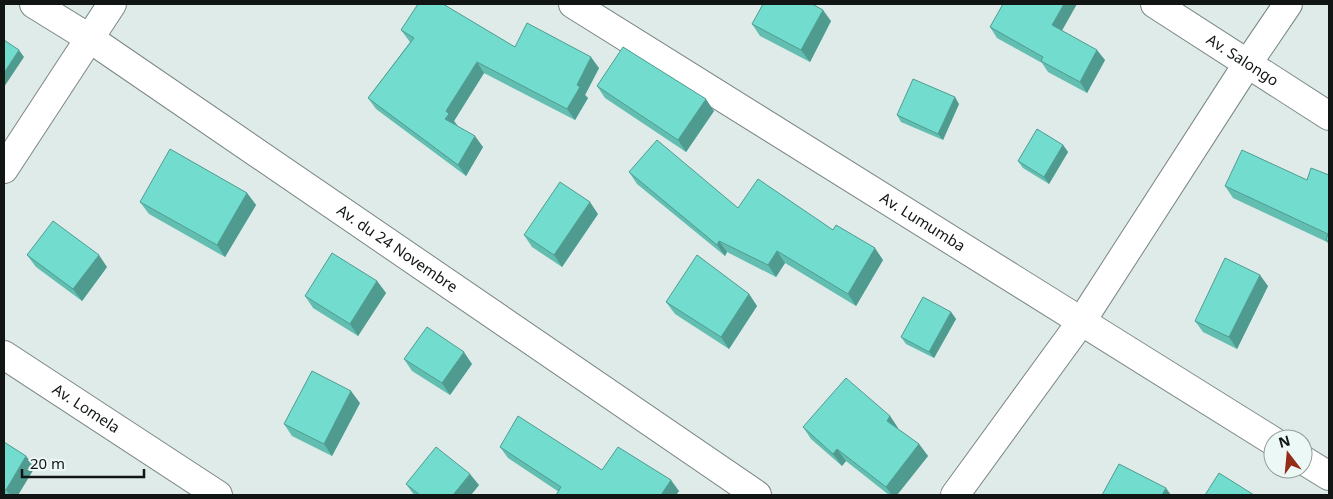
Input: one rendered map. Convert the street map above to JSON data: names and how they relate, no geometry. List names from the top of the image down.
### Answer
{
  "streets": {
    "street": [
      "Av. Salongo",
      "Av. Lumumba",
      "Av. du 24 Novembre",
      "Av. Lomela"
    ]
  },
  "scale_bar": "20 m",
  "north": "top"
}
